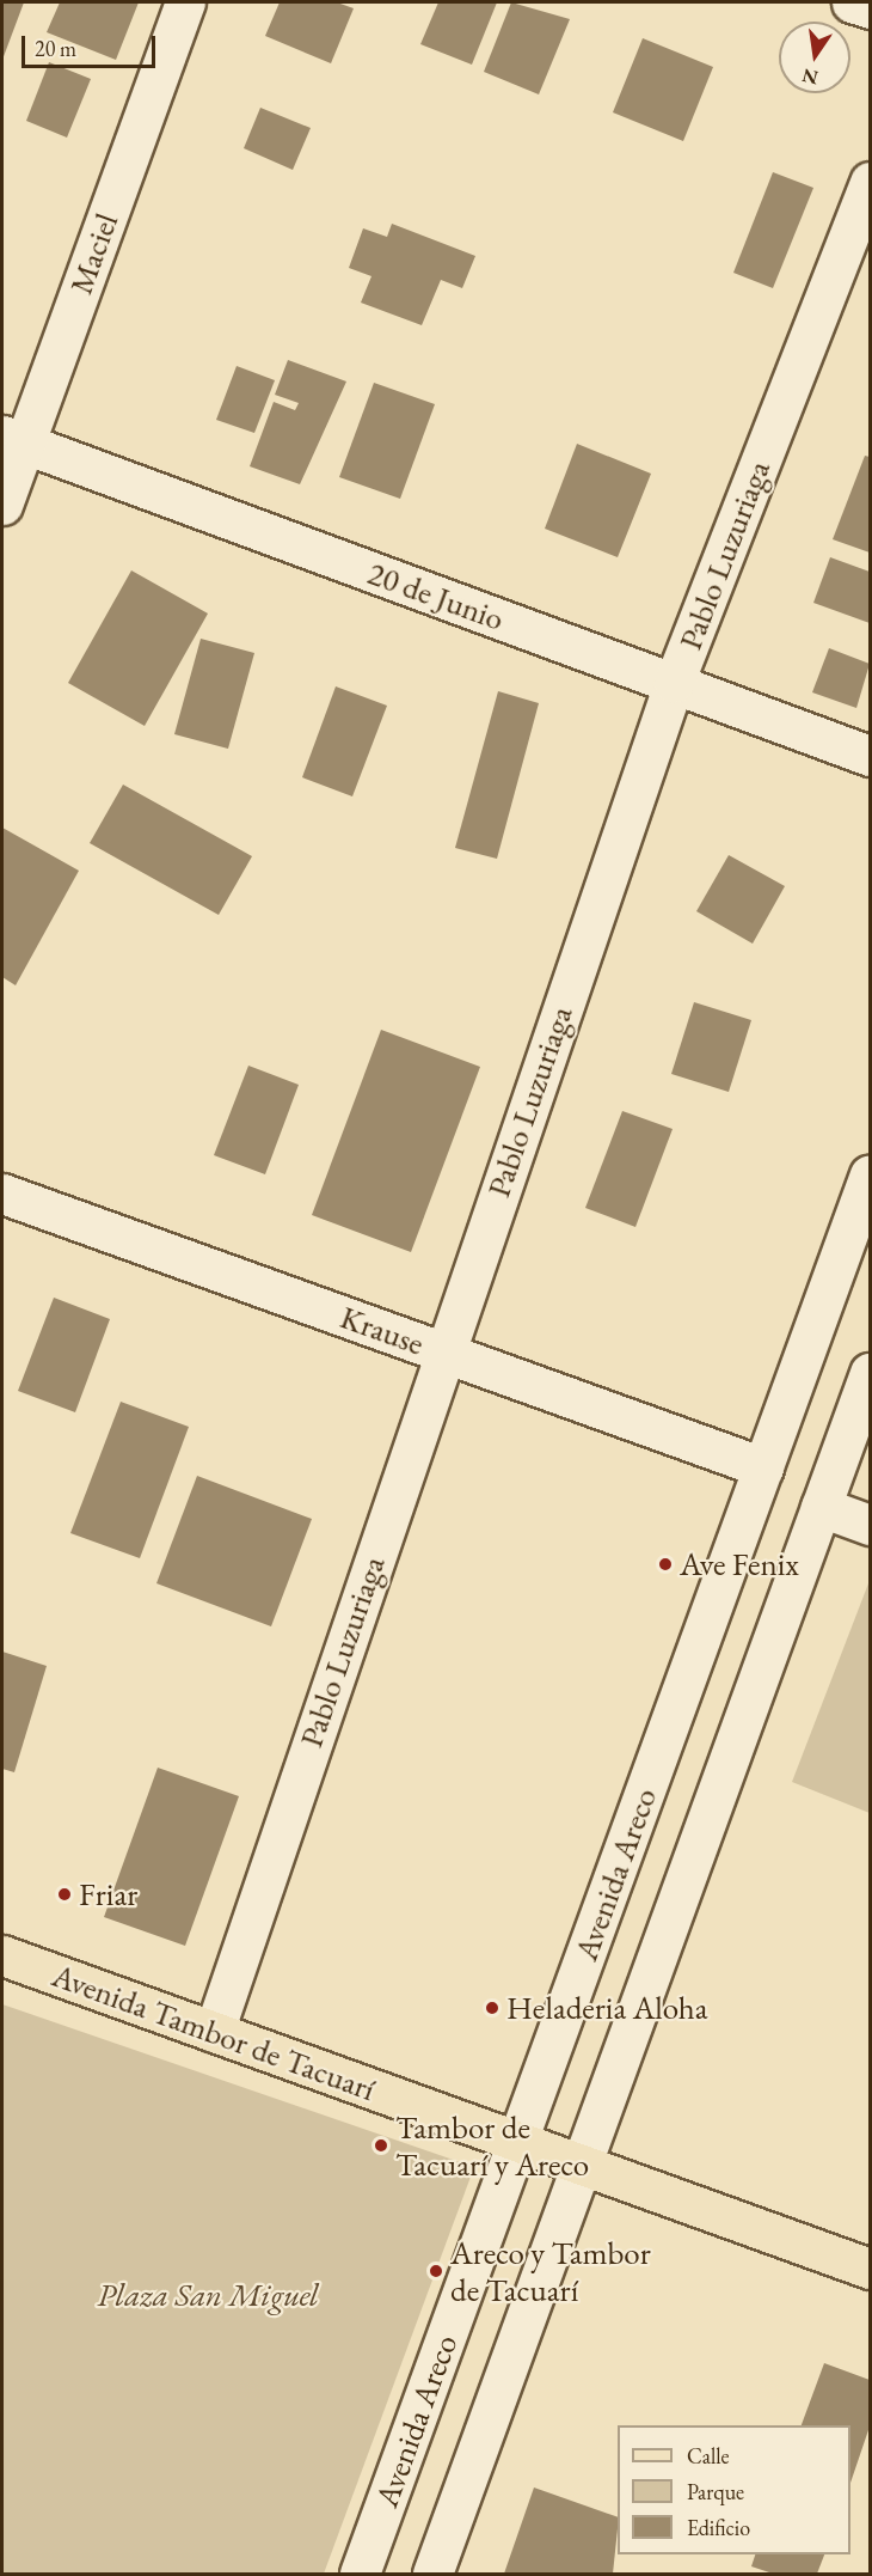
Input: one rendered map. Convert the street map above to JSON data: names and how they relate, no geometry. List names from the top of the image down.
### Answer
{
  "streets": {
    "main road": ["Avenida Tambor de Tacuarí"],
    "street": [
      "Maciel",
      "Pablo Luzuriaga",
      "20 de Junio",
      "Krause",
      "Avenida Areco"
    ]
  },
  "crossings": [
    ["Maciel", "20 de Junio"],
    ["Pablo Luzuriaga", "20 de Junio"],
    ["Pablo Luzuriaga", "Krause"],
    ["Pablo Luzuriaga", "Avenida Tambor de Tacuarí"],
    ["Krause", "Avenida Areco"],
    ["Avenida Areco", "Avenida Tambor de Tacuarí"]
  ],
  "parks": ["Plaza San Miguel"],
  "places": [
    "Ave Fenix",
    "Friar",
    "Heladeria Aloha",
    "Tambor de Tacuarí y Areco",
    "Areco y Tambor de Tacuarí"
  ],
  "legend": ["Calle", "Parque", "Edificio"],
  "scale_bar": "20 m",
  "north": "bottom"
}
